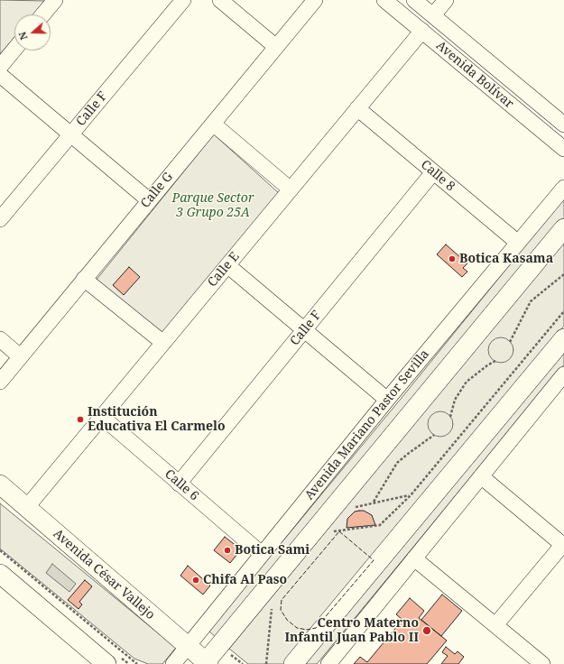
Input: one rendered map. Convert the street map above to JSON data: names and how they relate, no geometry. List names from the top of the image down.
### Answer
{
  "streets": {
    "main road": ["Avenida Mariano Pastor Sevilla", "Avenida César Vallejo"],
    "street": [
      "Avenida Bolívar",
      "Calle F",
      "Calle 8",
      "Calle G",
      "Calle E",
      "Calle 6"
    ]
  },
  "crossings": [
    ["Avenida Bolívar", "Calle E"],
    ["Calle F", "Calle 8"],
    ["Calle F", "Calle 6"],
    ["Calle 8", "Calle E"],
    ["Calle 8", "Avenida Mariano Pastor Sevilla"],
    ["Calle E", "Calle 6"],
    ["Calle E", "Avenida César Vallejo"],
    ["Avenida Mariano Pastor Sevilla", "Calle 6"],
    ["Avenida Mariano Pastor Sevilla", "Avenida César Vallejo"]
  ],
  "parks": ["Parque Sector 3 Grupo 25A"],
  "places": [
    "Botica Kasama",
    "Institución Educativa El Carmelo",
    "Botica Sami",
    "Chifa Al Paso",
    "Centro Materno Infantil Juan Pablo II"
  ],
  "north": "left"
}
